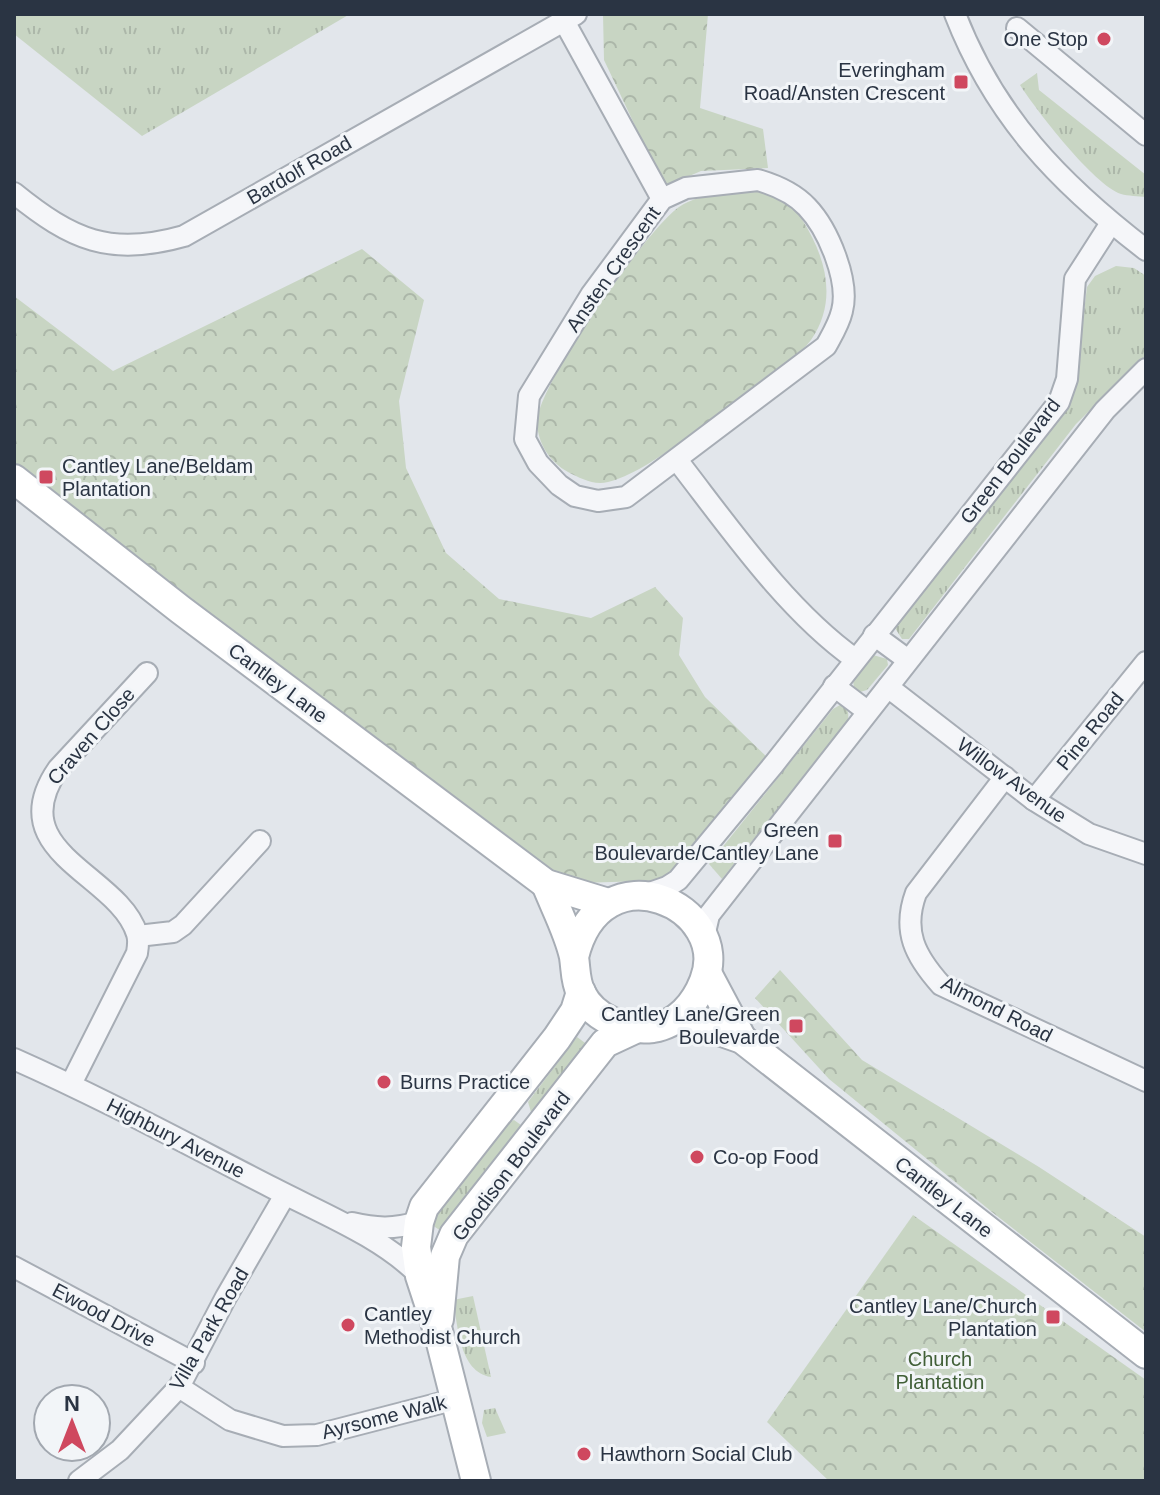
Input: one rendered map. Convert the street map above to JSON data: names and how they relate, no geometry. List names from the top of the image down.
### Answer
{
  "streets": {
    "main road": ["Cantley Lane", "Goodison Boulevard"],
    "street": [
      "Bardolf Road",
      "Ansten Crescent",
      "Green Boulevard",
      "Pine Road",
      "Craven Close",
      "Willow Avenue",
      "Almond Road",
      "Highbury Avenue",
      "Ewood Drive",
      "Villa Park Road",
      "Ayrsome Walk"
    ]
  },
  "crossings": [
    ["Green Boulevard", "Cantley Lane"],
    ["Green Boulevard", "Willow Avenue"],
    ["Green Boulevard", "Goodison Boulevard"],
    ["Cantley Lane", "Goodison Boulevard"],
    ["Pine Road", "Willow Avenue"],
    ["Willow Avenue", "Almond Road"],
    ["Highbury Avenue", "Villa Park Road"],
    ["Goodison Boulevard", "Ayrsome Walk"],
    ["Ewood Drive", "Villa Park Road"],
    ["Villa Park Road", "Ayrsome Walk"]
  ],
  "parks": ["Church Plantation"],
  "places": {
    "other": [
      "One Stop",
      "Burns Practice",
      "Co-op Food",
      "Cantley Methodist Church",
      "Hawthorn Social Club"
    ],
    "transit": [
      "Everingham Road/Ansten Crescent",
      "Cantley Lane/Beldam Plantation",
      "Green Boulevarde/Cantley Lane",
      "Cantley Lane/Green Boulevarde",
      "Cantley Lane/Church Plantation"
    ]
  },
  "north": "top"
}
